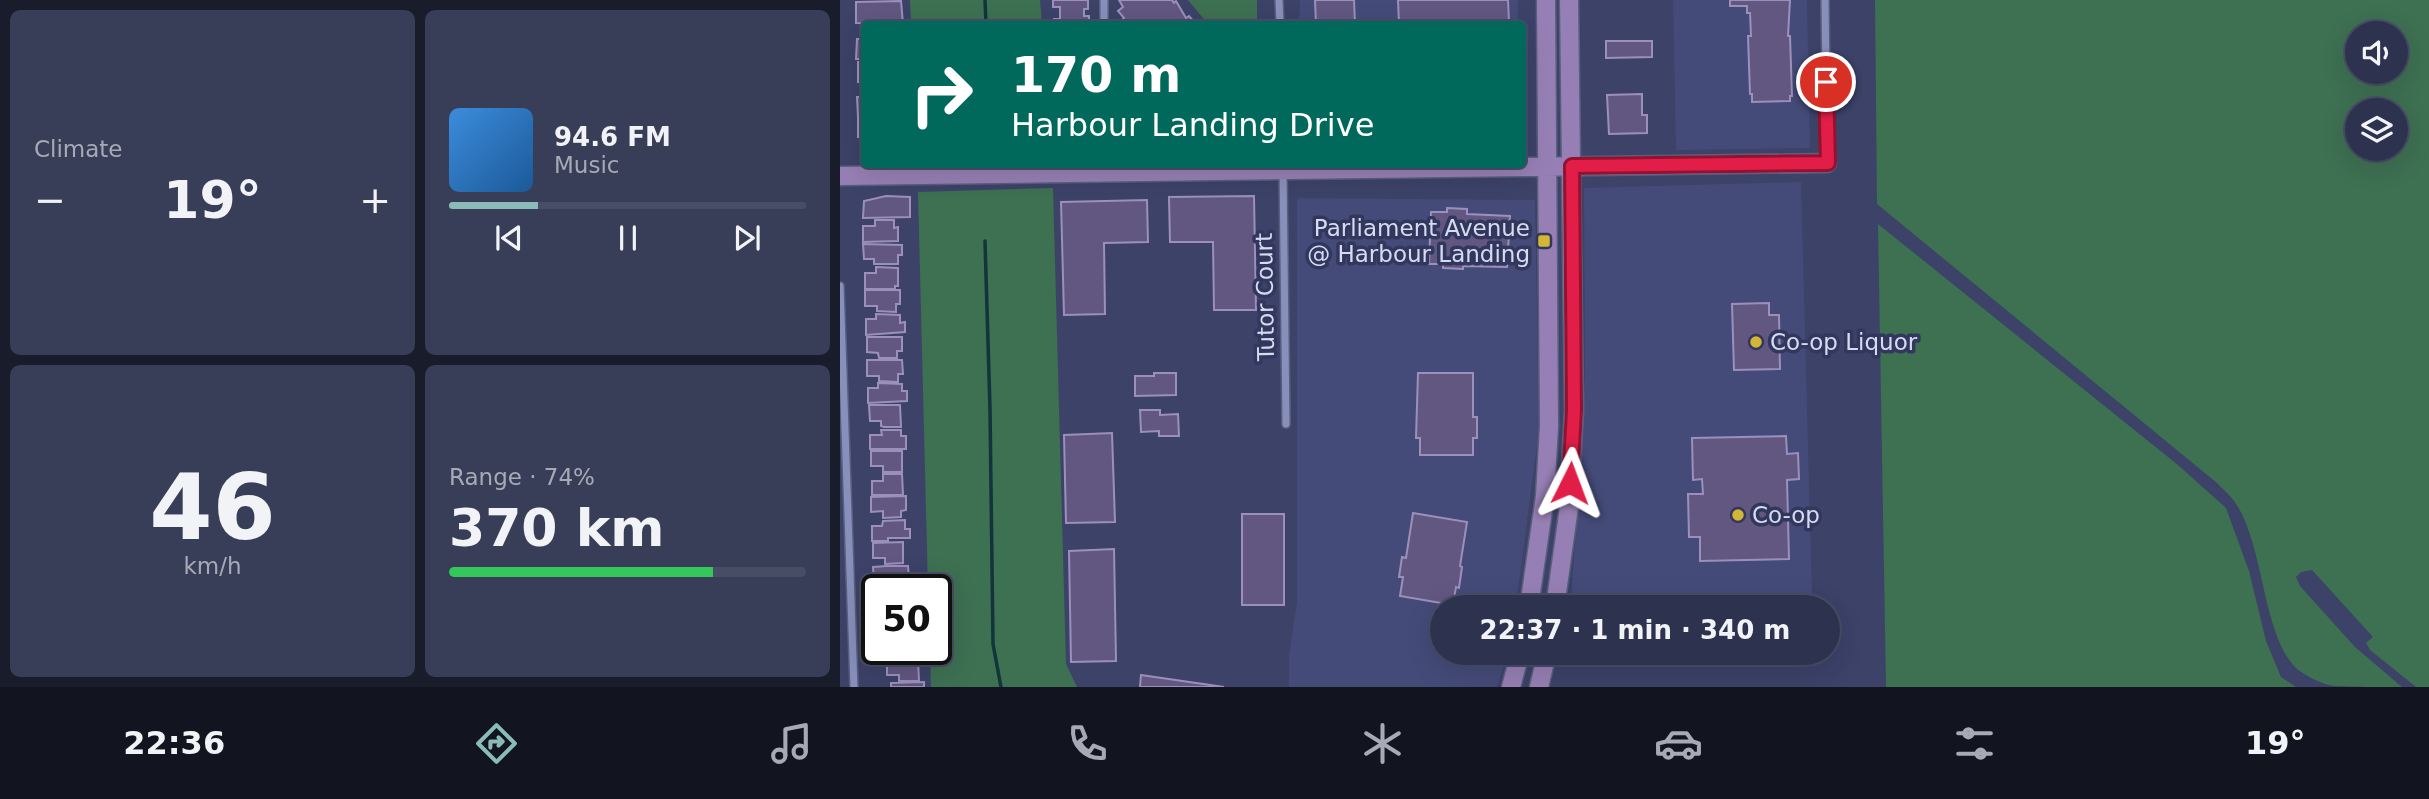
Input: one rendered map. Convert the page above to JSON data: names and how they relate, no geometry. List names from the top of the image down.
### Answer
{
  "streets": {
    "street": ["Tutor Court"]
  },
  "places": {
    "transit": ["Parliament Avenue @ Harbour Landing"],
    "other": ["Co-op Liquor", "Co-op"]
  },
  "page": {
    "tile": [
      "Climate",
      ["46", "km/h"],
      ["Range · 74%", "370 km"]
    ],
    "turn": ["170 m", "Harbour Landing Drive"],
    "song": ["94.6 FM", "Music"],
    "heat": ["−", "19°", "+"],
    "limit": "50",
    "trip": "22:37 · 1 min · 340 m",
    "tabs": ["22:36", "19°"]
  }
}
